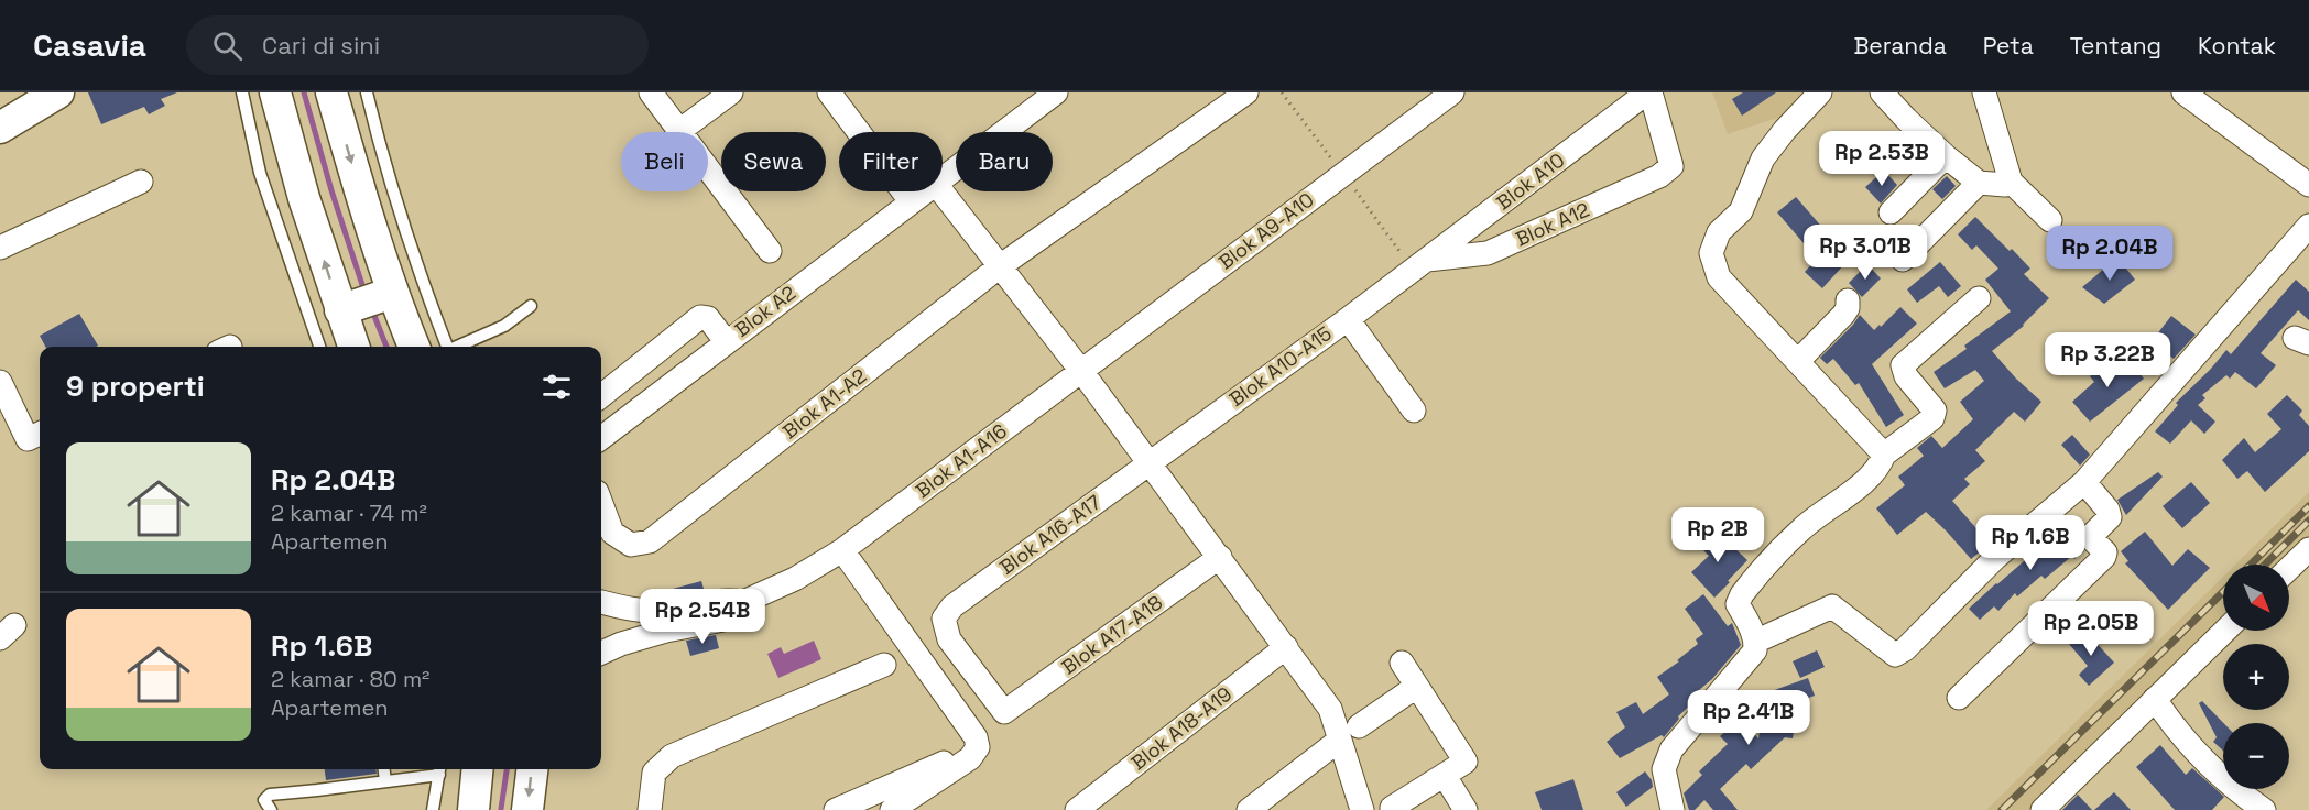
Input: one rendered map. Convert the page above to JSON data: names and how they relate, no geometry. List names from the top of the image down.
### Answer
{
  "streets": {
    "street": [
      "Blok A10",
      "Blok A12",
      "Blok A9-A10",
      "Blok A2",
      "Blok A10-A15",
      "Blok A1-A2",
      "Blok A1-A16",
      "Blok A16-A17",
      "Blok A17-A18",
      "Blok A18-A19"
    ]
  },
  "crossings": [
    ["Blok A10", "Blok A12"],
    ["Blok A10", "Blok A10-A15"],
    ["Blok A12", "Blok A10-A15"],
    ["Blok A9-A10", "Blok A1-A16"],
    ["Blok A10-A15", "Blok A16-A17"],
    ["Blok A16-A17", "Blok A17-A18"]
  ],
  "north": "bottom right",
  "page": {
    "header": "Casavia",
    "search": "Cari di sini",
    "nav": [
      "Beranda",
      "Peta",
      "Tentang",
      "Kontak"
    ],
    "price": [
      "Rp 2.53B",
      "Rp 3.01B",
      "Rp 2.04B",
      "Rp 3.22B",
      "Rp 2B",
      "Rp 1.6B",
      "Rp 2.54B",
      "Rp 2.05B",
      "Rp 2.41B"
    ],
    "chip": [
      "Beli",
      "Sewa",
      "Filter",
      "Baru"
    ],
    "heading": "9 properti",
    "list": [
      {
        "name": "Rp 2.04B",
        "note": "2 kamar · 74 m² · Apartemen"
      },
      {
        "name": "Rp 1.6B",
        "note": "2 kamar · 80 m² · Apartemen"
      }
    ],
    "map_buttons": ["+", "−"]
  }
}
